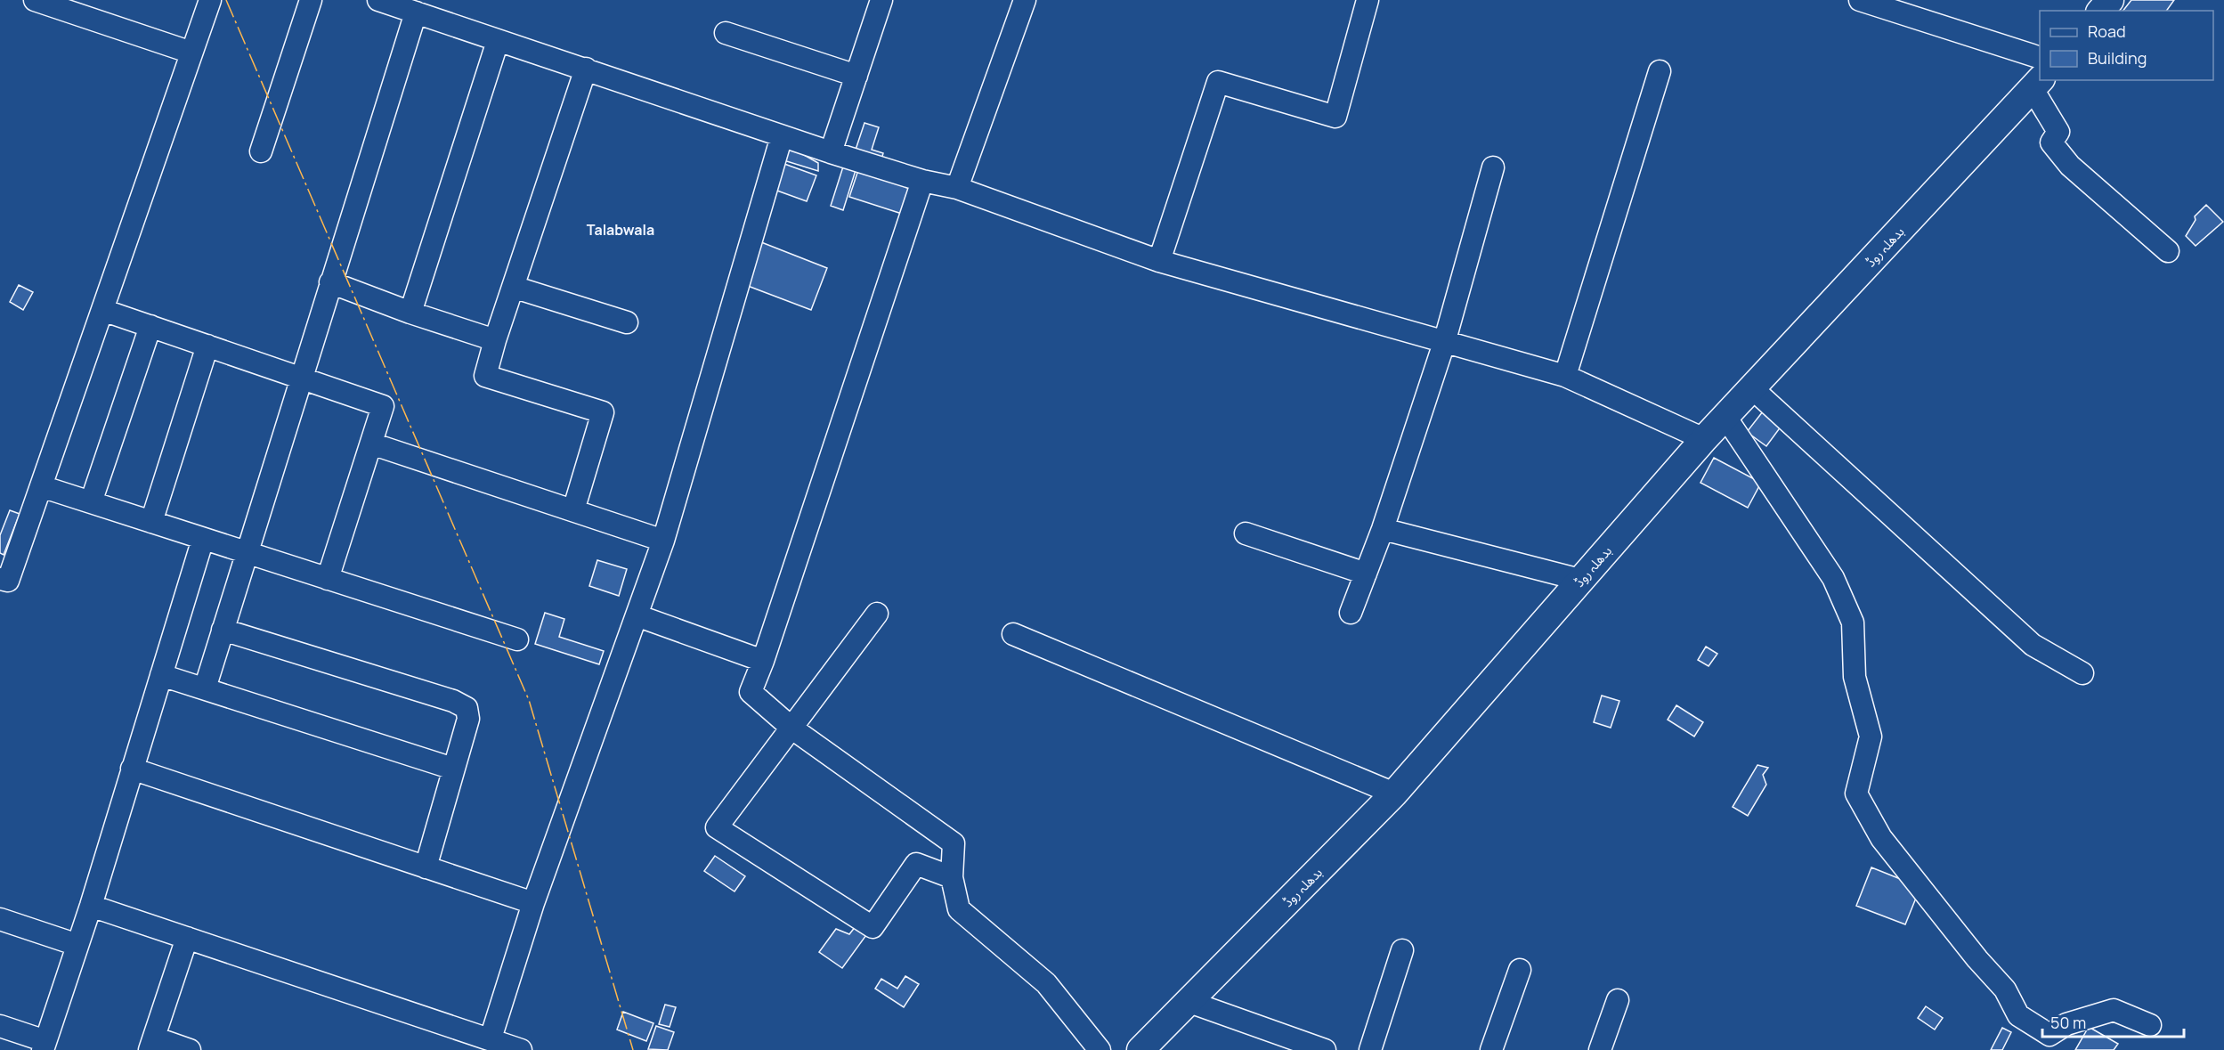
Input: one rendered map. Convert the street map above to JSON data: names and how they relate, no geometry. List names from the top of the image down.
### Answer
{
  "streets": {
    "main road": ["بدھلہ روڈ"]
  },
  "districts": ["Talabwala"],
  "legend": ["Road", "Building"],
  "scale_bar": "50 m"
}
